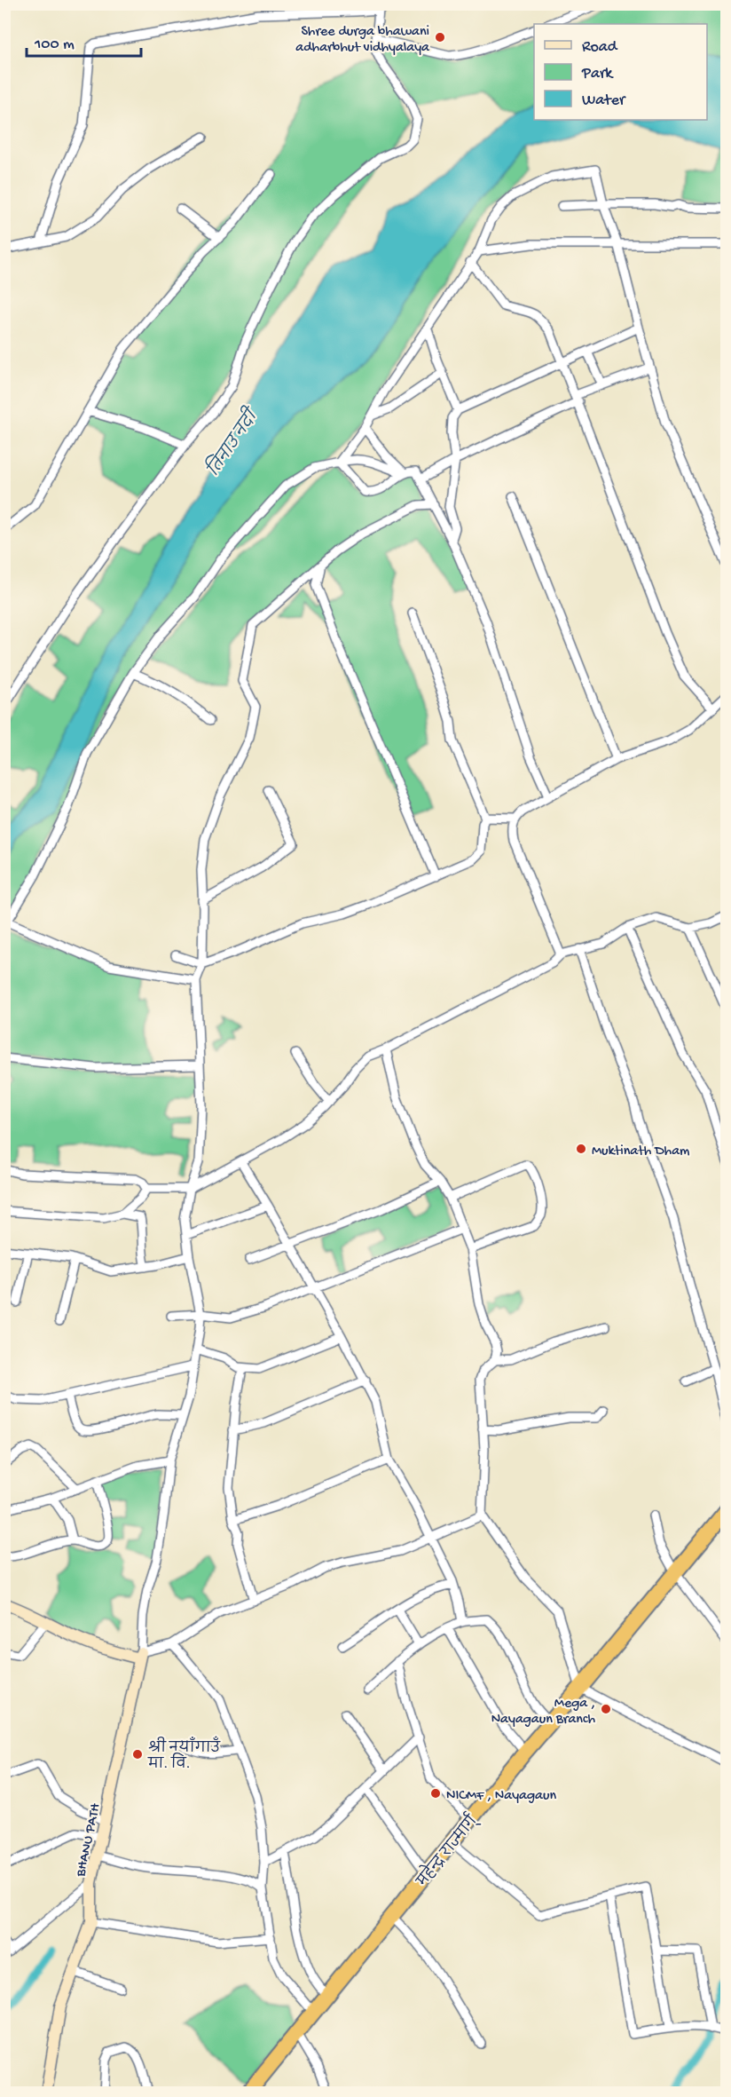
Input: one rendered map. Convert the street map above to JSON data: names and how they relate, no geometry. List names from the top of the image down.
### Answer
{
  "streets": {
    "highway": ["महेन्द्र राज्मार्ग्"],
    "street": ["BHANU PATH"]
  },
  "water": ["तिनाउ नदी"],
  "places": [
    "Shree durga bhawani adharbhut vidhyalaya",
    "Muktinath Dham",
    "Mega , Nayagaun Branch",
    "श्री नयाँगाउँ मा. वि.",
    "NICMF , Nayagaun"
  ],
  "legend": ["Road", "Park", "Water"],
  "scale_bar": "100 m"
}
